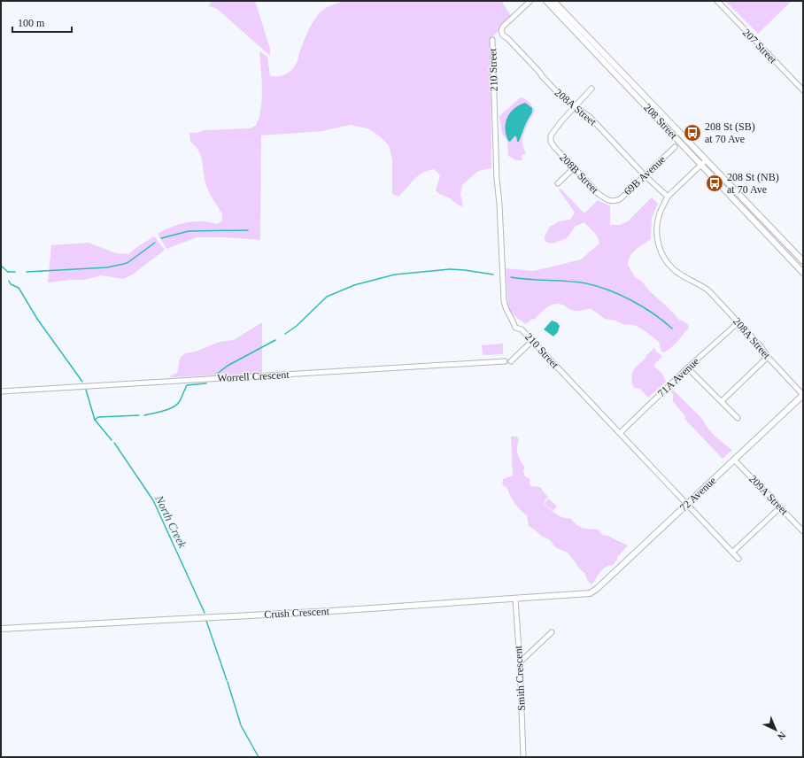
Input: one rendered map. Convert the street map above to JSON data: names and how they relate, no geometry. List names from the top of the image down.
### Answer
{
  "streets": {
    "main road": ["208 Street", "72 Avenue", "Crush Crescent"],
    "street": [
      "207 Street",
      "210 Street",
      "208A Street",
      "208B Street",
      "69B Avenue",
      "Worrell Crescent",
      "71A Avenue",
      "209A Street",
      "Smith Crescent"
    ]
  },
  "crossings": [
    ["210 Street", "71A Avenue"],
    ["210 Street", "72 Avenue"],
    ["208A Street", "208B Street"],
    ["208A Street", "69B Avenue"],
    ["208A Street", "71A Avenue"],
    ["208A Street", "72 Avenue"],
    ["208B Street", "69B Avenue"],
    ["72 Avenue", "209A Street"],
    ["72 Avenue", "Crush Crescent"],
    ["Crush Crescent", "Smith Crescent"]
  ],
  "water": ["North Creek"],
  "places": {
    "bus stop": ["208 St (SB) at 70 Ave", "208 St (NB) at 70 Ave"]
  },
  "scale_bar": "100 m",
  "north": "bottom right"
}
